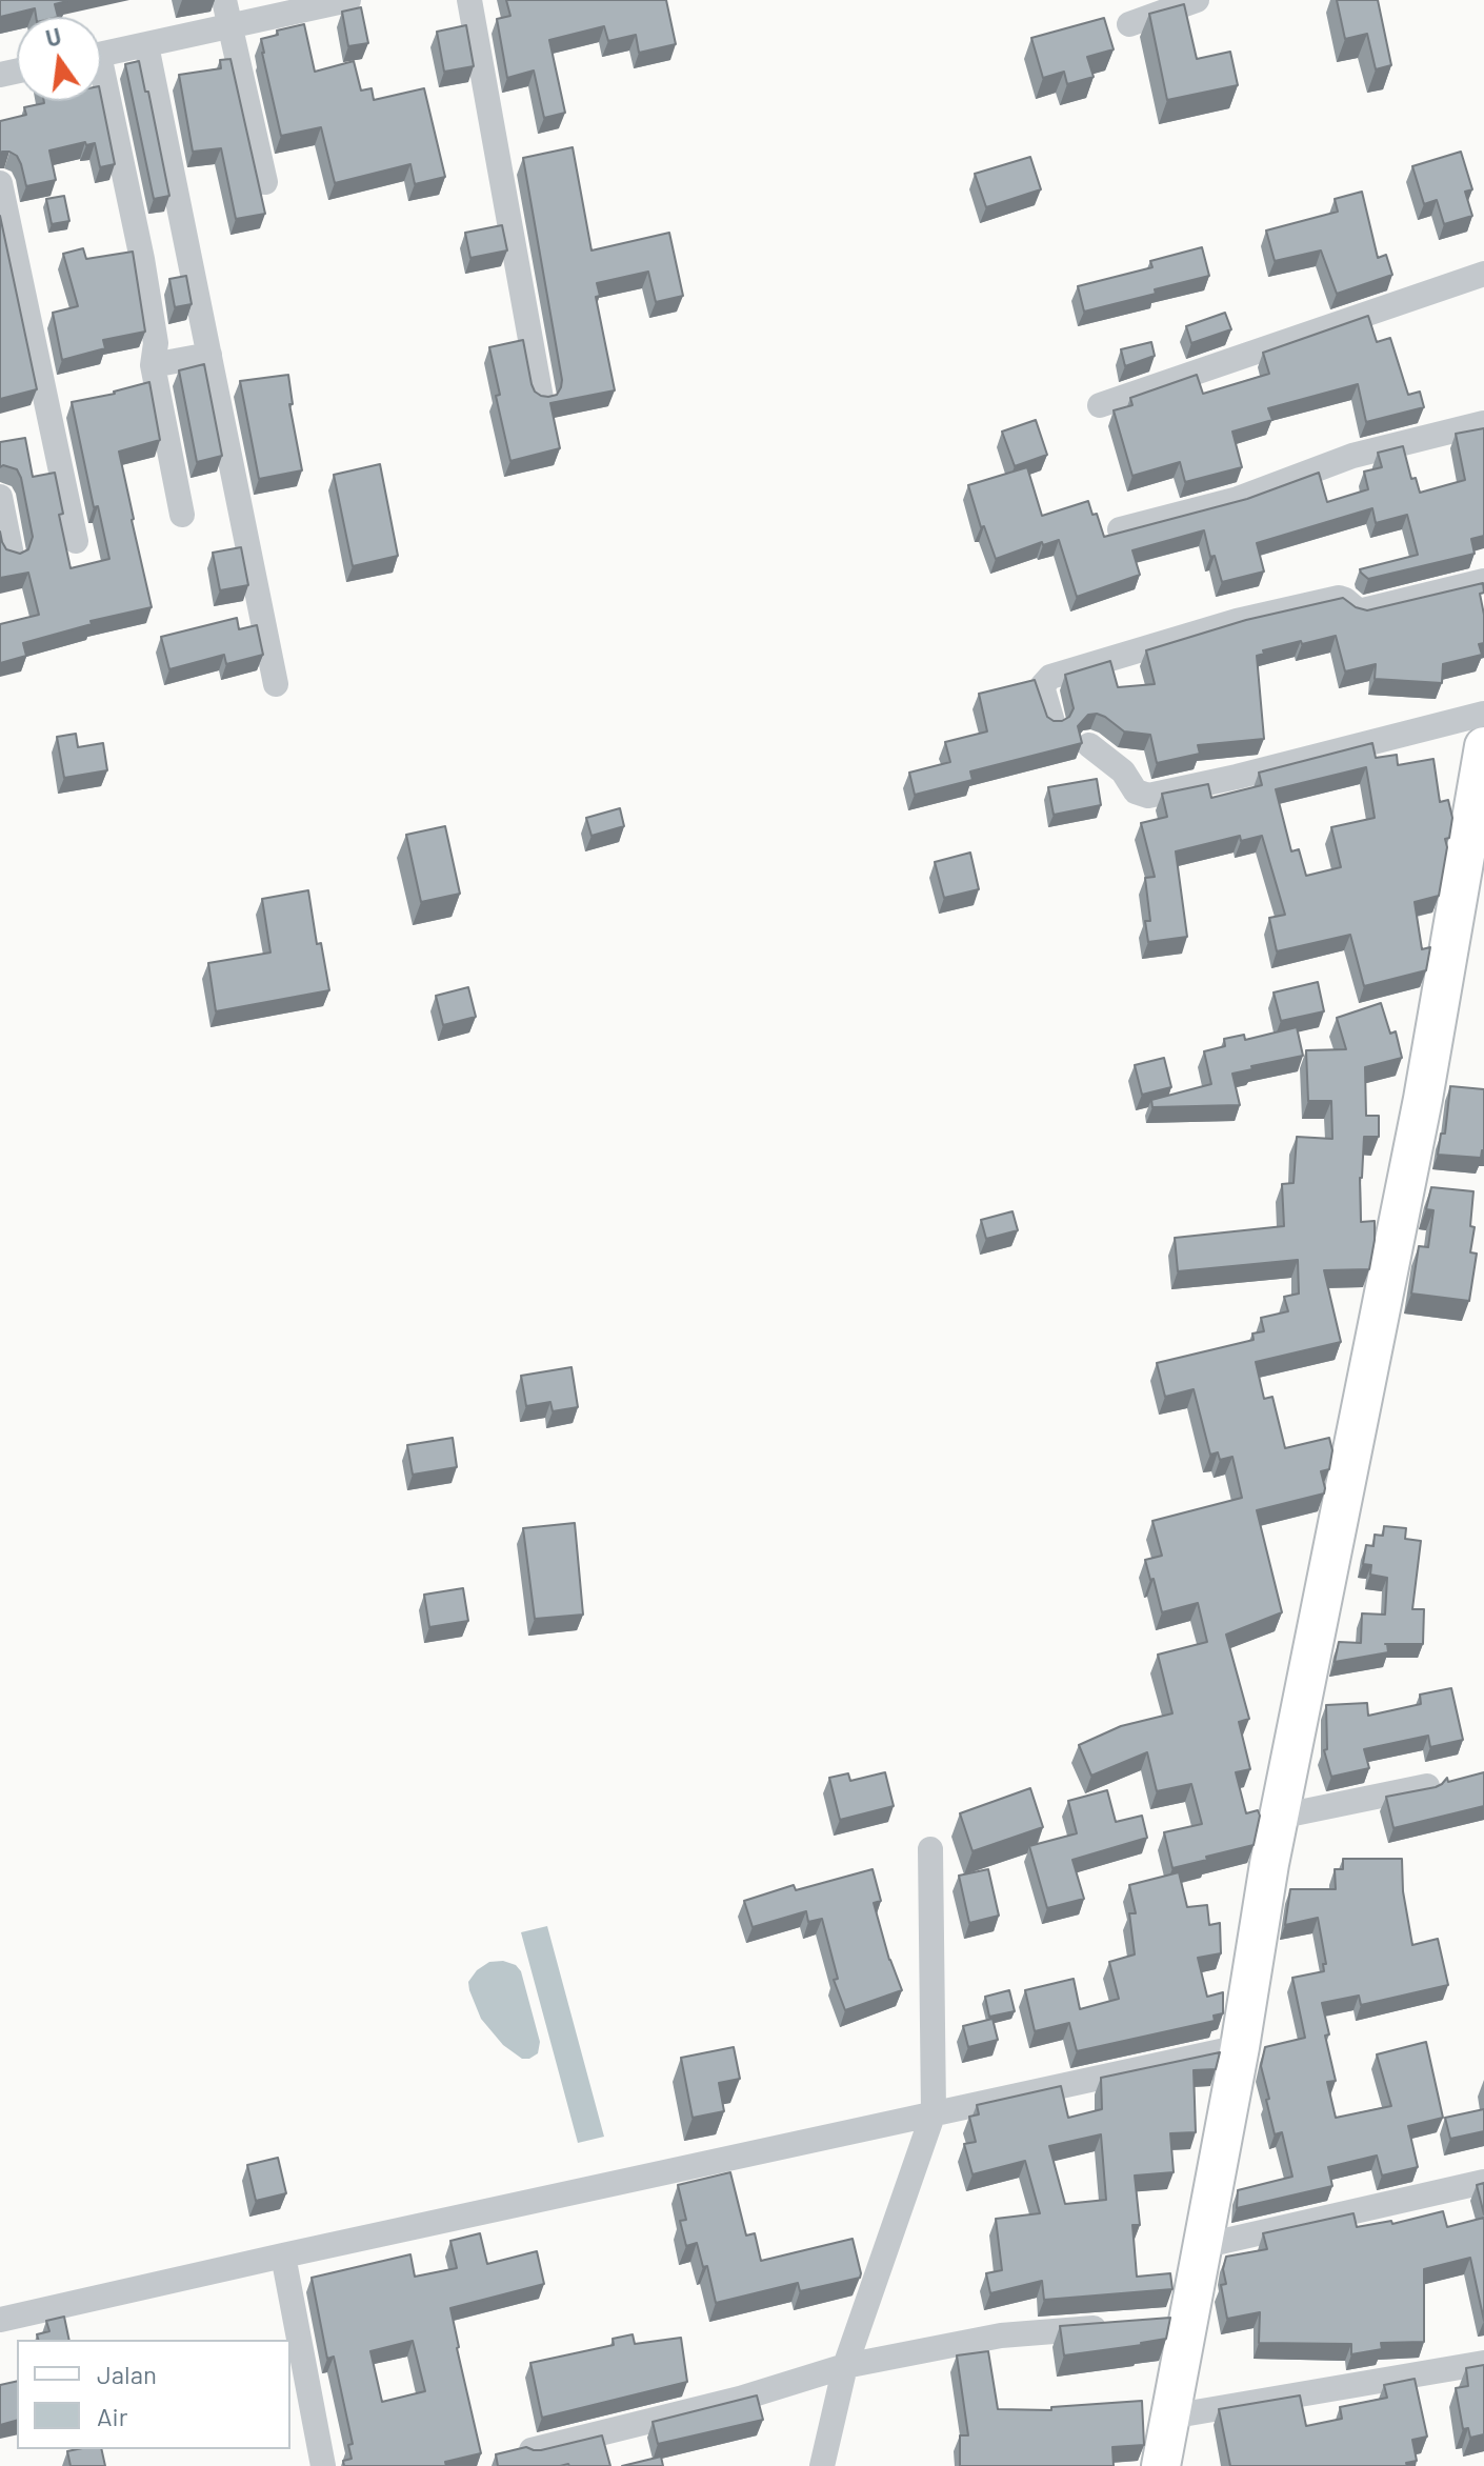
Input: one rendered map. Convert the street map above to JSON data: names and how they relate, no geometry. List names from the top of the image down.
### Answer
{
  "legend": ["Jalan", "Air"],
  "north": "top"
}
